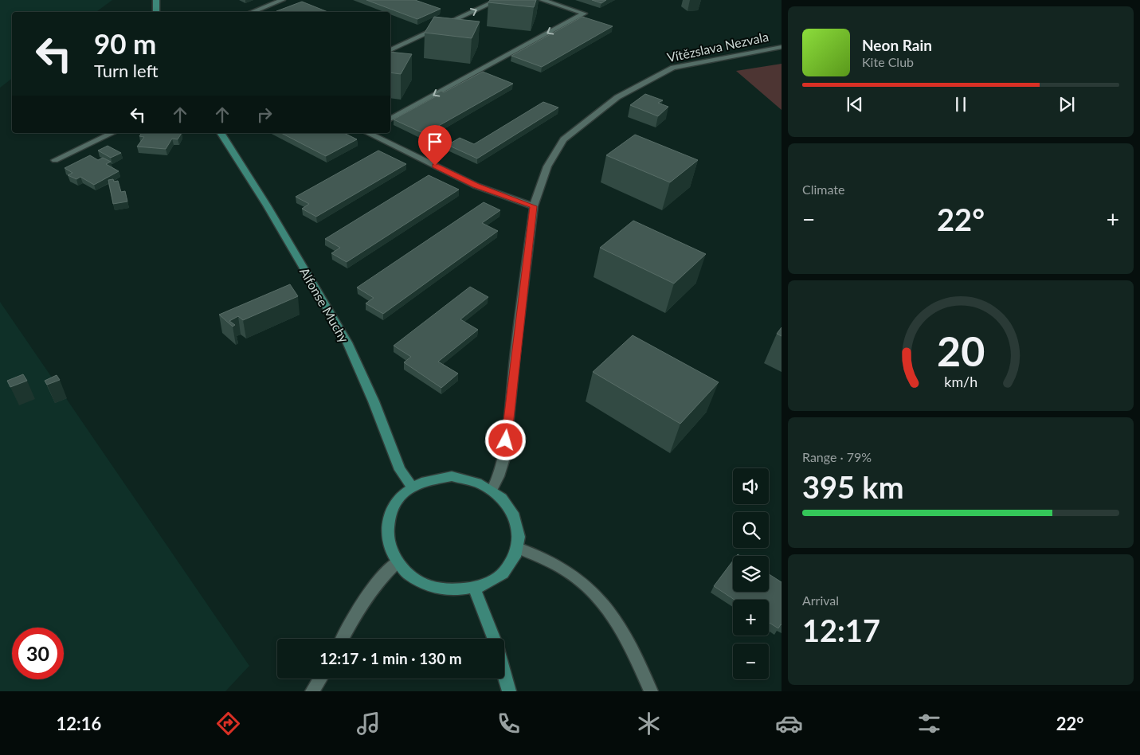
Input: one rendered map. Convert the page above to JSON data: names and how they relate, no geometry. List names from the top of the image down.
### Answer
{
  "streets": {
    "main road": ["Alfonse Muchy"],
    "street": ["Vítězslava Nezvala"]
  },
  "crossings": [
    ["Vítězslava Nezvala", "Alfonse Muchy"]
  ],
  "page": {
    "turn": ["90 m", "Turn left"],
    "song": ["Neon Rain", "Kite Club"],
    "tile": [
      "Climate",
      ["Range · 79%", "395 km"],
      ["Arrival", "12:17"]
    ],
    "heat": ["−", "22°", "+"],
    "map_buttons": ["+", "−"],
    "limit": "30",
    "trip": "12:17 · 1 min · 130 m",
    "tabs": ["12:16", "22°"],
    "gauge": ["20", "km/h"]
  }
}
